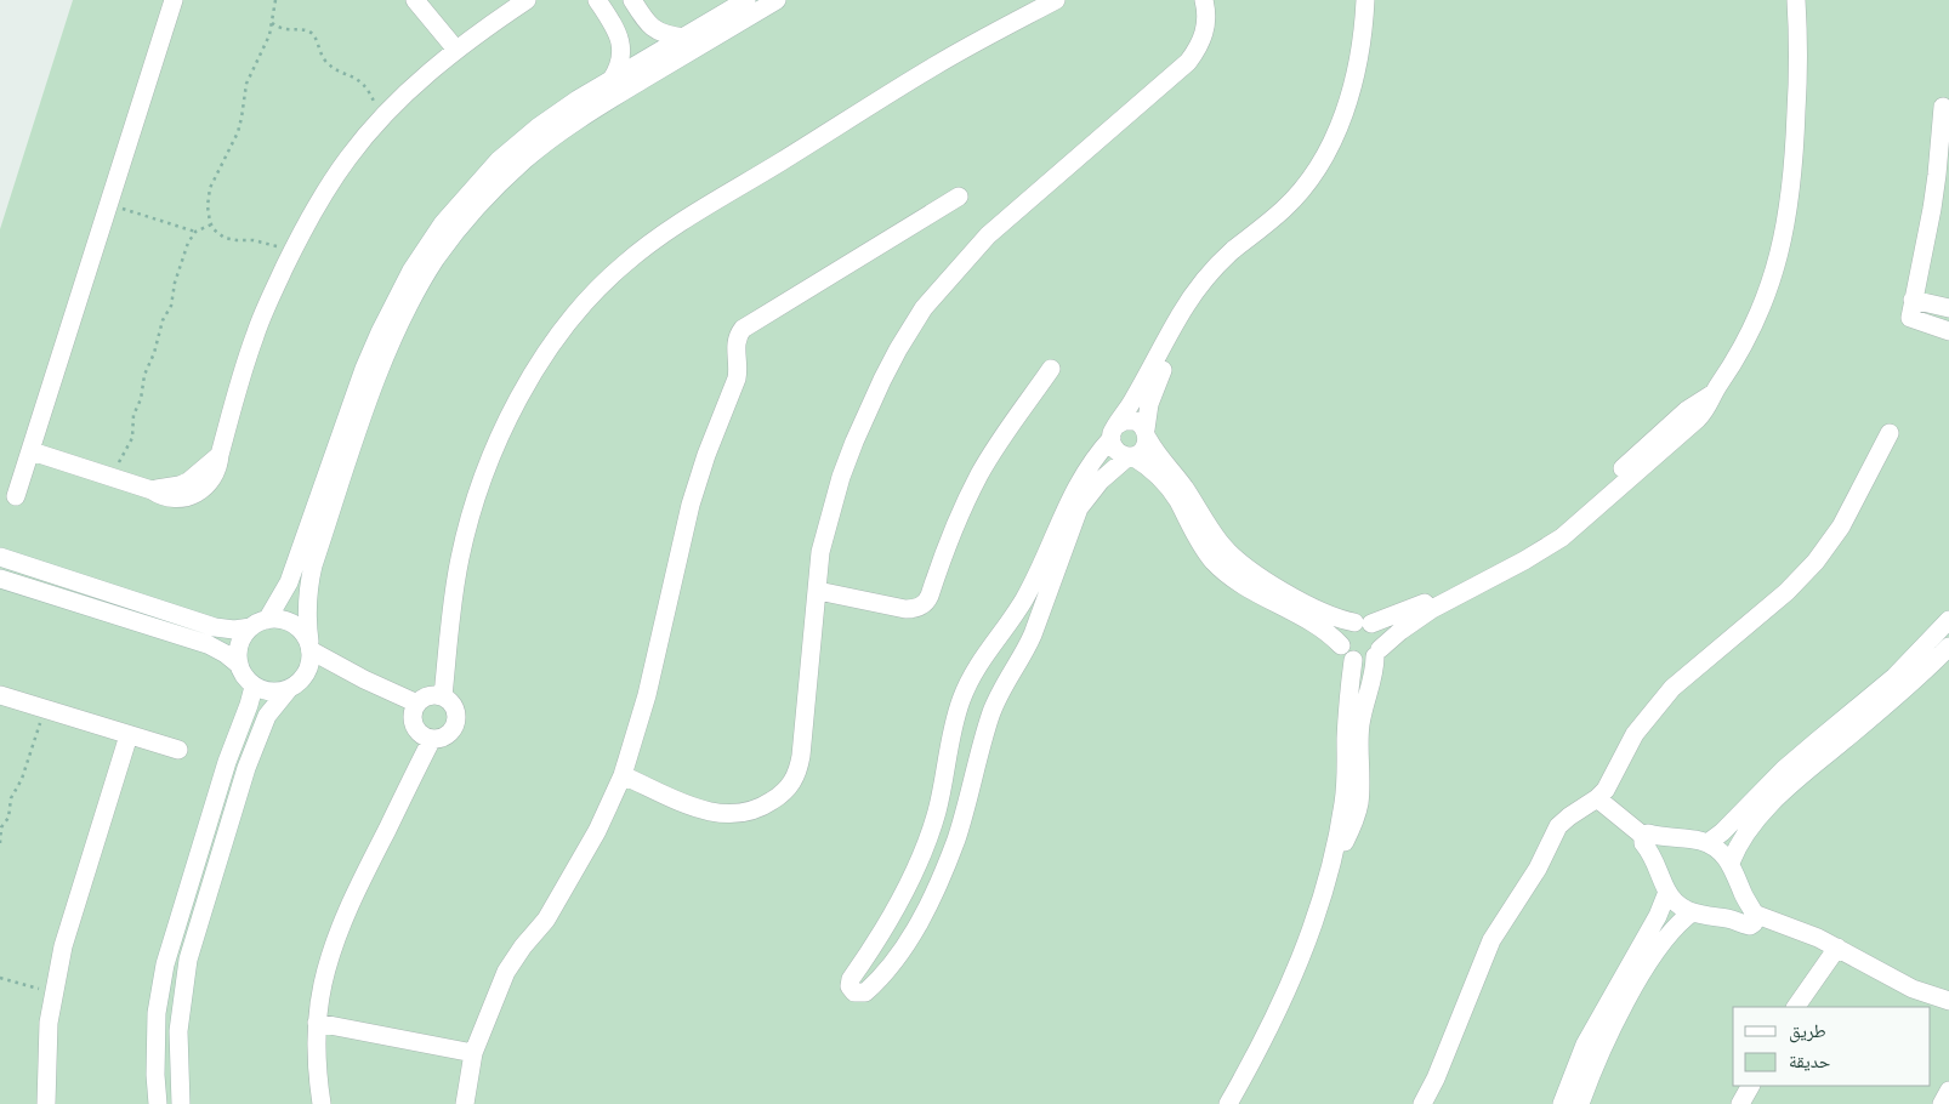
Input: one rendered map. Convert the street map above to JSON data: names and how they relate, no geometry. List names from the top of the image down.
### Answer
{
  "legend": ["طريق", "حديقة"]
}
